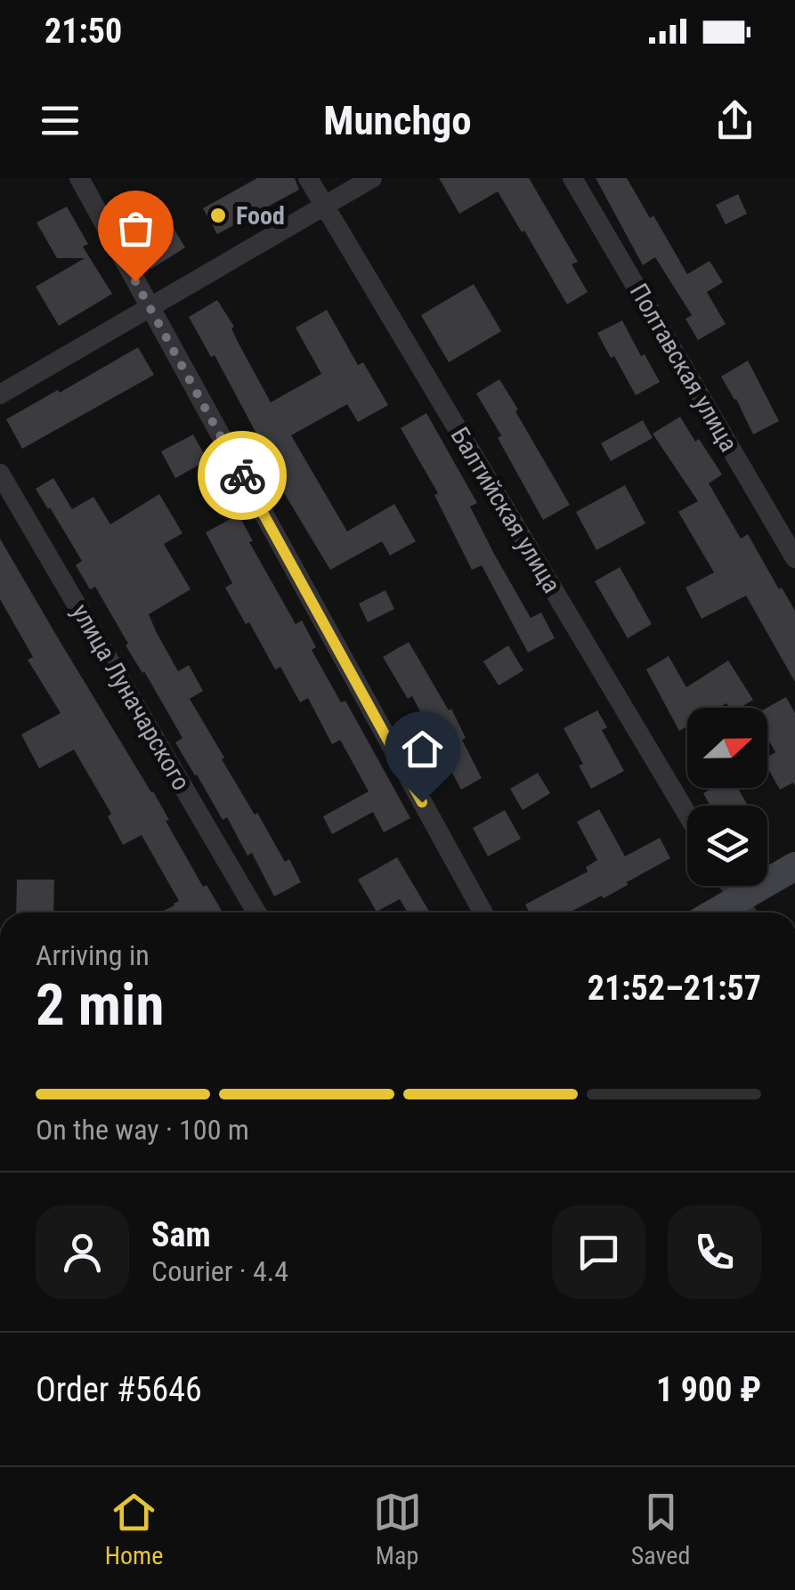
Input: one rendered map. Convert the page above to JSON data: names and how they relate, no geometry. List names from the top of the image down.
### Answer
{
  "streets": {
    "street": ["Полтавская улица", "Балтийская улица", "улица Луначарского"]
  },
  "places": ["Food"],
  "north": "right",
  "page": {
    "status": "21:50",
    "header": "Munchgo",
    "heading": ["2 min", "Arriving in", "21:52–21:57"],
    "panel": [
      "Sam",
      "Courier · 4.4",
      "Order #5646",
      "1 900 ₽"
    ],
    "bar": "On the way · 100 m",
    "tabs": ["Home", "Map", "Saved"]
  }
}
